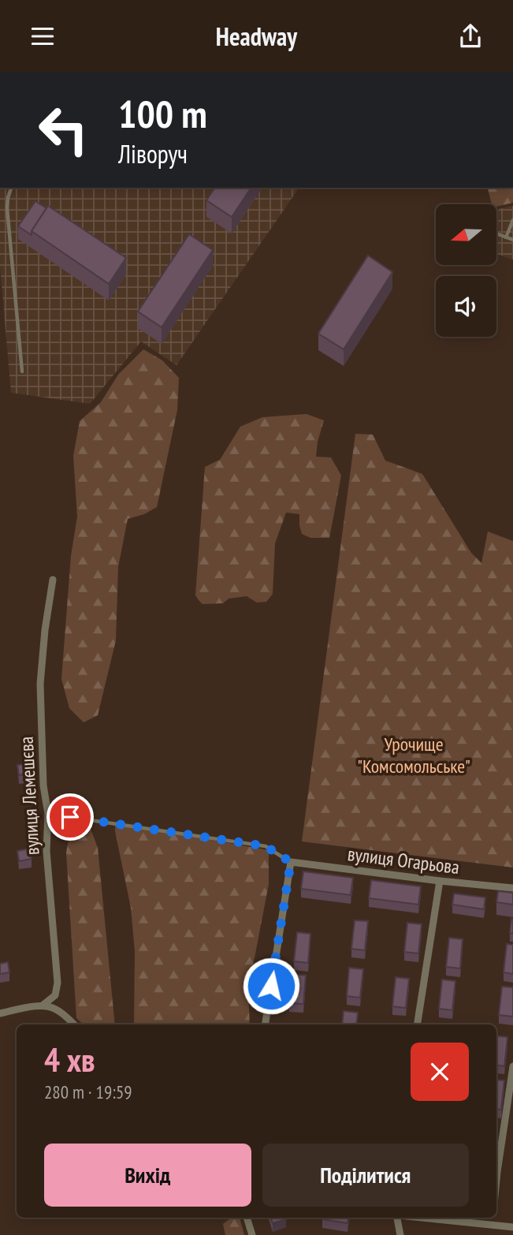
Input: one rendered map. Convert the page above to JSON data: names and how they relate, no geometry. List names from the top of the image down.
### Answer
{
  "streets": {
    "street": ["вулиця Лемешєва", "вулиця Огарьова"]
  },
  "parks": ["Урочище \"Комсомольське\""],
  "north": "left",
  "page": {
    "header": "Headway",
    "turn": ["100 m", "Ліворуч"],
    "heading": ["4 хв", "280 m · 19:59"],
    "buttons": ["Вихід", "Поділитися"]
  }
}
